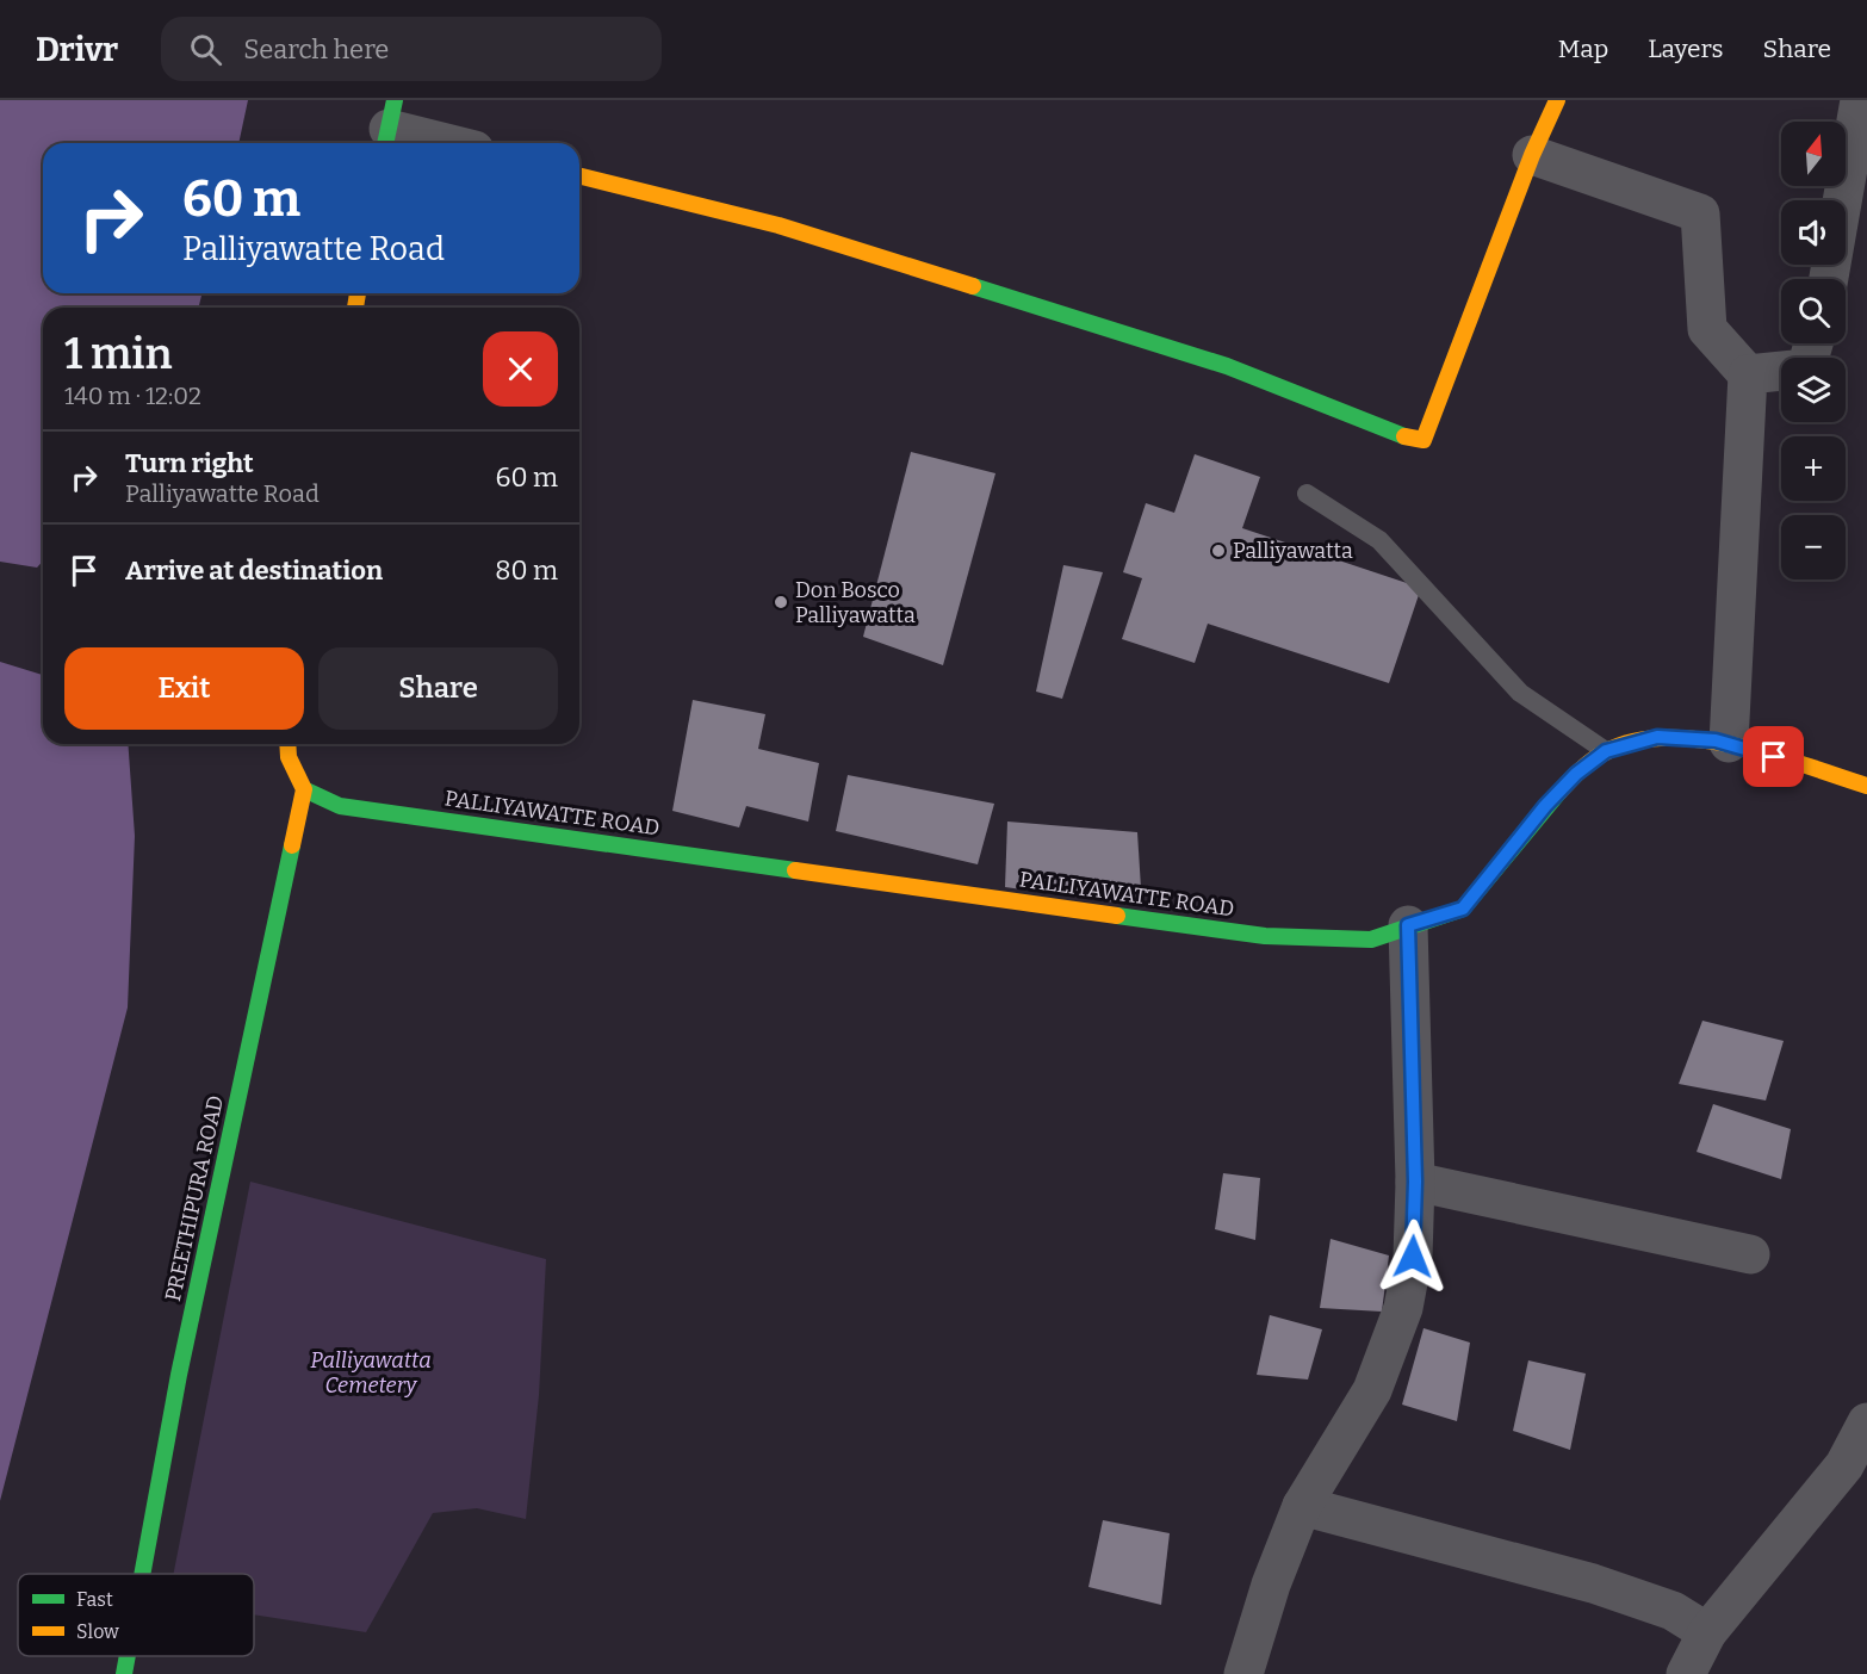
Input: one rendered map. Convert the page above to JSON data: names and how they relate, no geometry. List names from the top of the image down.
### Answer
{
  "streets": {
    "street": ["PALLIYAWATTE ROAD", "PREETHIPURA ROAD"]
  },
  "crossings": [
    ["PALLIYAWATTE ROAD", "PREETHIPURA ROAD"]
  ],
  "parks": ["Palliyawatta Cemetery"],
  "places": ["Palliyawatta", "Don Bosco Palliyawatta"],
  "legend": ["Fast", "Slow"],
  "north": "top",
  "page": {
    "header": "Drivr",
    "search": "Search here",
    "nav": ["Map", "Layers", "Share"],
    "map_buttons": ["+", "−"],
    "turn": ["60 m", "Palliyawatte Road"],
    "heading": ["1 min", "140 m · 12:02"],
    "list": [
      {
        "name": "Turn right",
        "note": "Palliyawatte Road",
        "value": "60 m"
      },
      {
        "name": "Arrive at destination",
        "value": "80 m"
      }
    ],
    "buttons": ["Exit", "Share"]
  }
}
